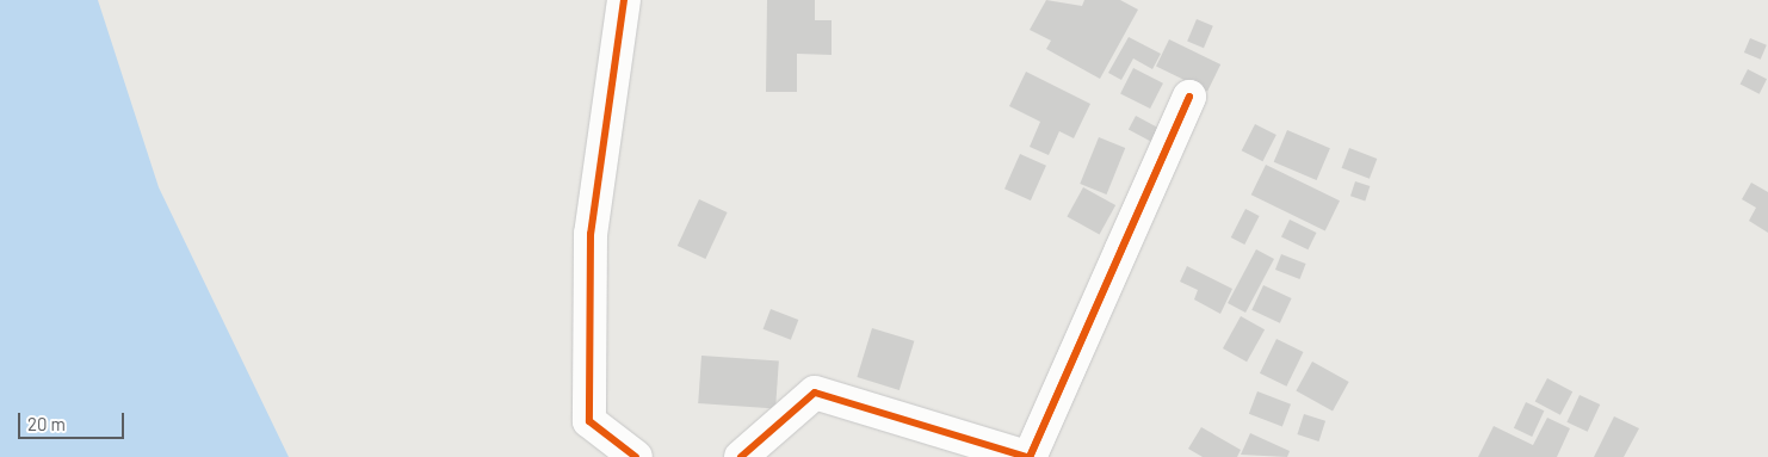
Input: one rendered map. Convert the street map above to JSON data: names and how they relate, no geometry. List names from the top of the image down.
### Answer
{
  "scale_bar": "20 m"
}
